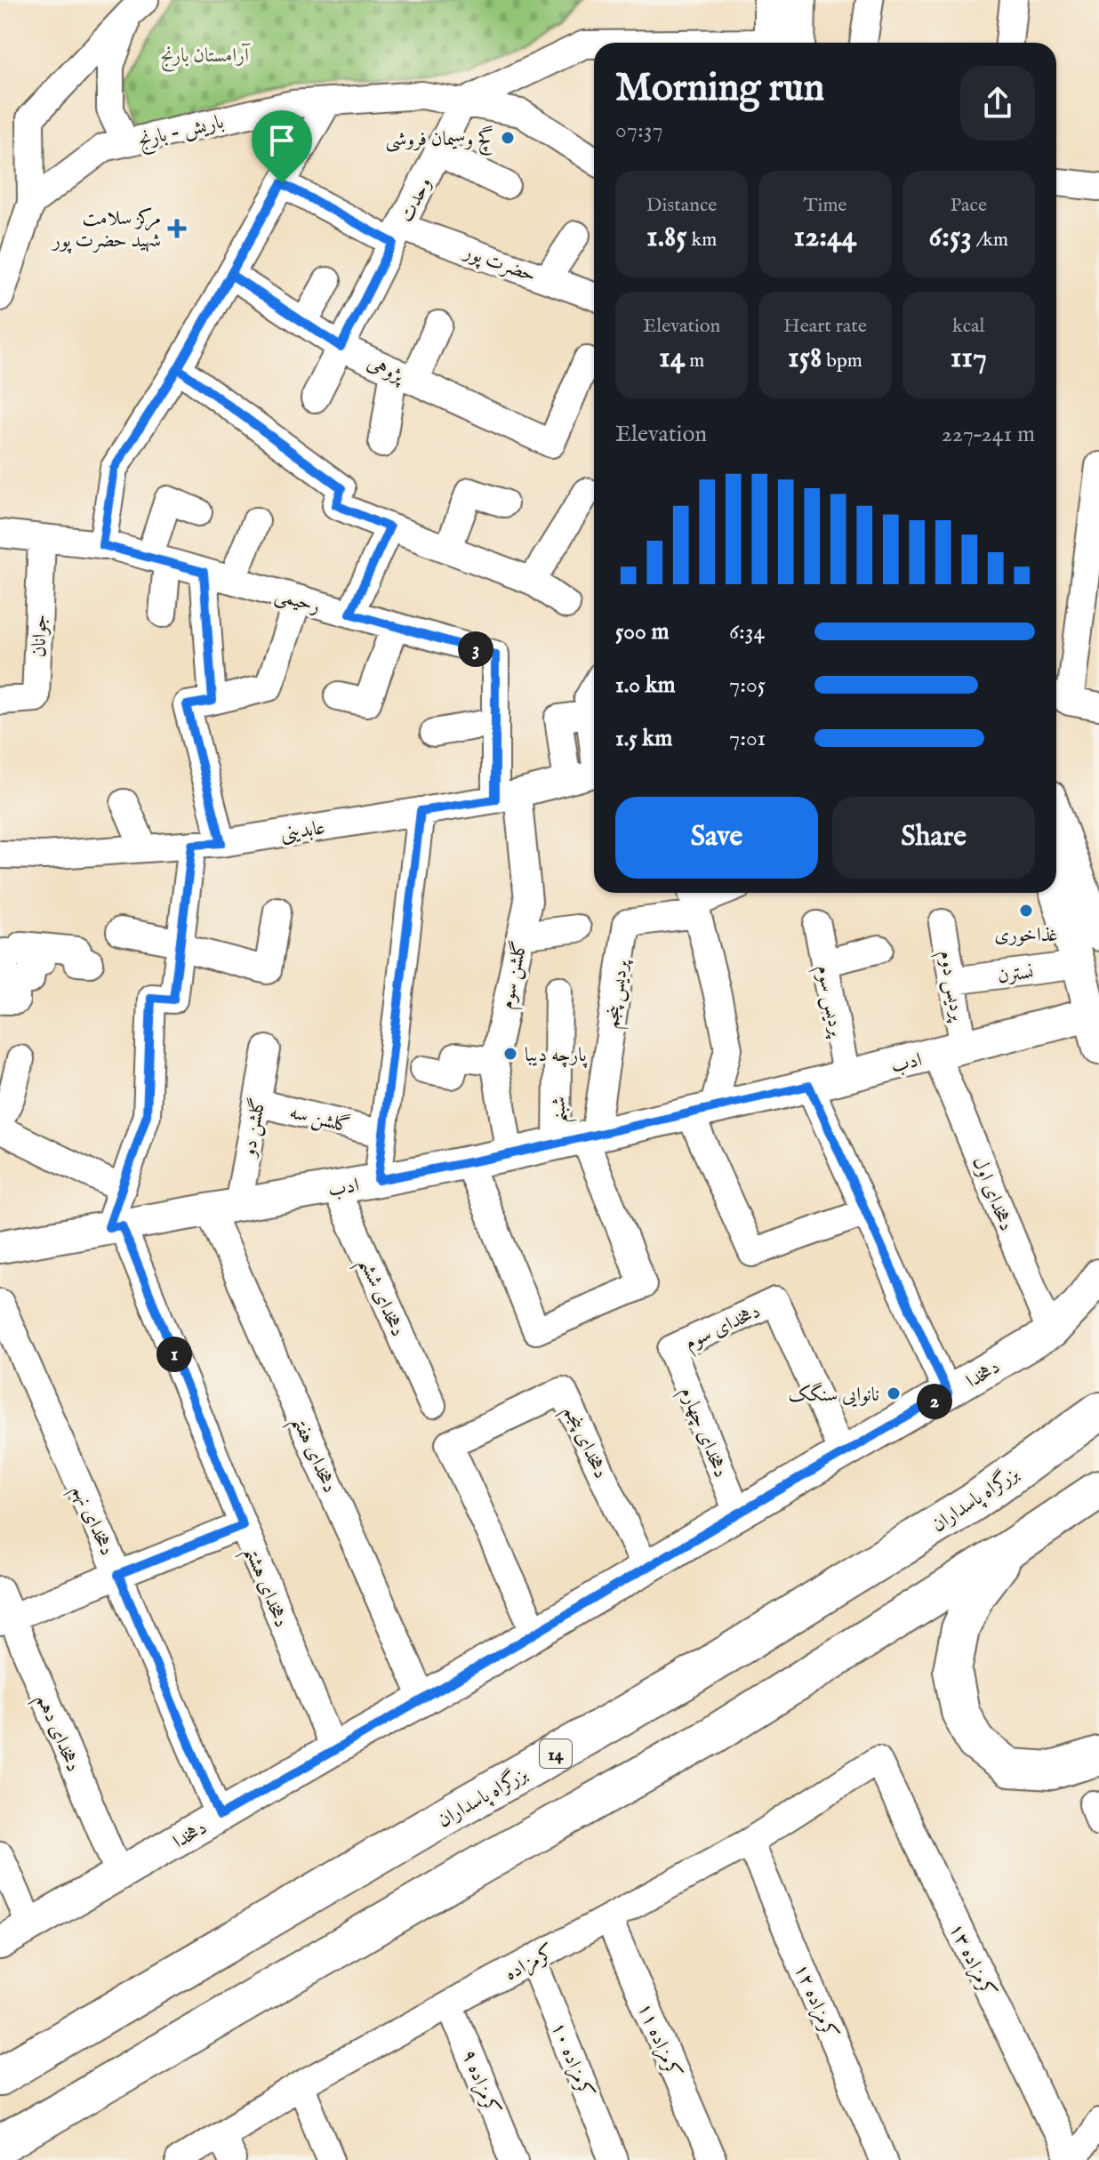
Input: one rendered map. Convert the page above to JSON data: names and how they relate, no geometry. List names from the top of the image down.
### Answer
{
  "streets": {
    "highway": ["بزرگراه پاسداران", "14"],
    "main road": ["ادب", "دهخدا"],
    "street": [
      "باریش - بارنج",
      "وحدت",
      "حضرت پور",
      "پژوهی",
      "رحیمی",
      "جوانان",
      "عابدینی",
      "نسترن",
      "گلشن سوم",
      "پردیس دوم",
      "پردیس پنجم",
      "پردیس سوم",
      "شبنم",
      "گلشن سه",
      "گلشن دو",
      "دهخدای اول",
      "دهخدای ششم",
      "دهخدای سوم",
      "دهخدای چهارم",
      "دهخدای پنجم",
      "دهخدای هفتم",
      "دهخدای نهم",
      "دهخدای هشتم",
      "دهخدای دهم",
      "کرمزاده ۱۳",
      "کرمزاده",
      "کرمزاده ١٢",
      "کرمزاده ١١",
      "کرمزاده ١٠",
      "کرمزاده ٩"
    ]
  },
  "crossings": [
    ["باریش - بارنج", "وحدت"],
    ["وحدت", "حضرت پور"],
    ["وحدت", "پژوهی"],
    ["رحیمی", "جوانان"],
    ["رحیمی", "عابدینی"],
    ["رحیمی", "گلشن سوم"],
    ["عابدینی", "گلشن سوم"],
    ["نسترن", "پردیس دوم"],
    ["گلشن سوم", "ادب"],
    ["پردیس دوم", "ادب"],
    ["پردیس دوم", "دهخدای اول"],
    ["پردیس پنجم", "ادب"],
    ["پردیس پنجم", "شبنم"],
    ["پردیس سوم", "ادب"],
    ["ادب", "شبنم"],
    ["ادب", "گلشن دو"],
    ["ادب", "دهخدای اول"],
    ["ادب", "دهخدای ششم"],
    ["ادب", "دهخدای هفتم"],
    ["ادب", "دهخدای هشتم"],
    ["گلشن سه", "گلشن دو"],
    ["گلشن دو", "دهخدای هفتم"],
    ["دهخدای اول", "دهخدا"],
    ["دهخدای سوم", "دهخدا"],
    ["دهخدای سوم", "دهخدای چهارم"],
    ["دهخدا", "دهخدای چهارم"],
    ["دهخدا", "دهخدای پنجم"],
    ["دهخدا", "دهخدای هفتم"],
    ["دهخدا", "دهخدای نهم"],
    ["دهخدا", "دهخدای هشتم"],
    ["دهخدا", "دهخدای دهم"],
    ["کرمزاده ۱۳", "کرمزاده"],
    ["کرمزاده", "کرمزاده ١٢"],
    ["کرمزاده", "کرمزاده ١١"],
    ["کرمزاده", "کرمزاده ١٠"],
    ["کرمزاده", "کرمزاده ٩"]
  ],
  "parks": ["آرامستان بارنج"],
  "places": {
    "other": [
      "گچ وسیمان فروشی",
      "غذاخوری",
      "پارچه دیبا",
      "نانوایی سنگک"
    ],
    "health": ["مرکز سلامت شهید حضرت پور"]
  },
  "page": {
    "heading": ["Morning run", "07:37"],
    "stats": [
      ["Distance", "1.85 km"],
      ["Time", "12:44"],
      ["Pace", "6:53 /km"],
      ["Elevation", "14 m"],
      ["Heart rate", "158 bpm"],
      ["kcal", "117"]
    ],
    "chart": ["Elevation", "227–241 m"],
    "list": [
      {
        "name": "500 m",
        "note": "6:34"
      },
      {
        "name": "1.0 km",
        "note": "7:05"
      },
      {
        "name": "1.5 km",
        "note": "7:01"
      }
    ],
    "pins": ["3", "1", "2"],
    "buttons": ["Save", "Share"]
  }
}
